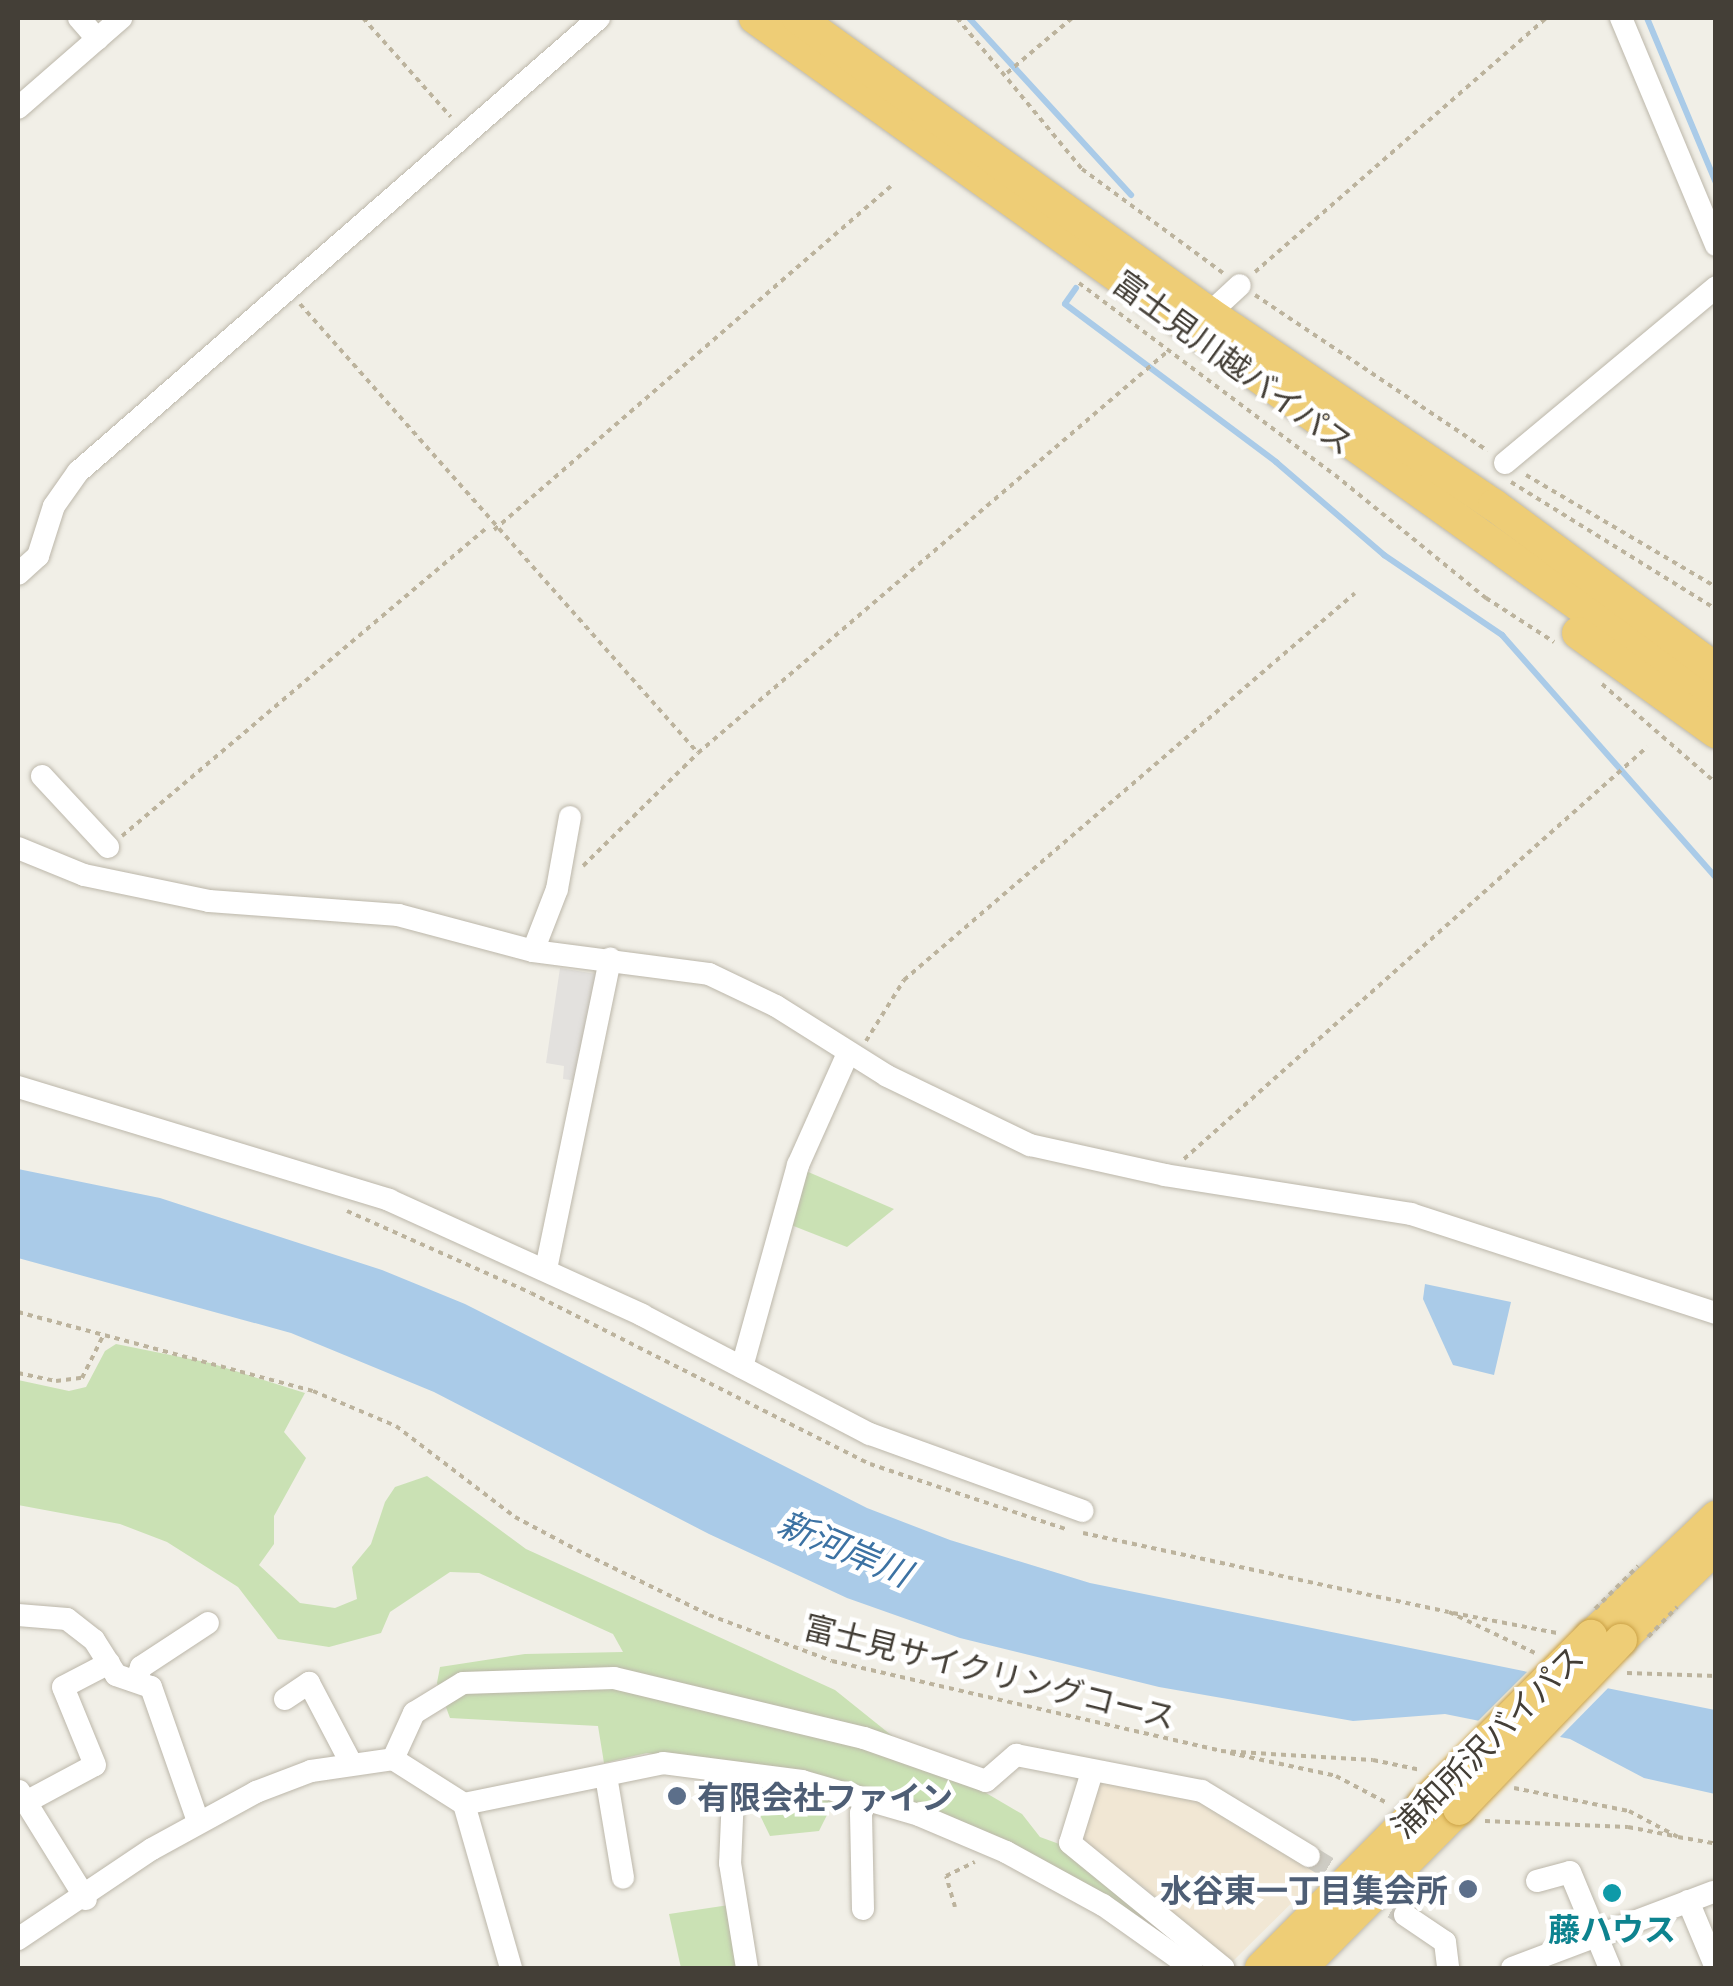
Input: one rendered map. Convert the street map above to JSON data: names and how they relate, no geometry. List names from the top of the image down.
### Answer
{
  "streets": {
    "highway": ["富士見川越バイパス", "浦和所沢バイパス"],
    "path": ["富士見サイクリングコース"]
  },
  "crossings": [
    ["富士見サイクリングコース", "浦和所沢バイパス"]
  ],
  "water": ["新河岸川"],
  "places": ["有限会社ファイン", "水谷東一丁目集会所", "藤ハウス"]
}
